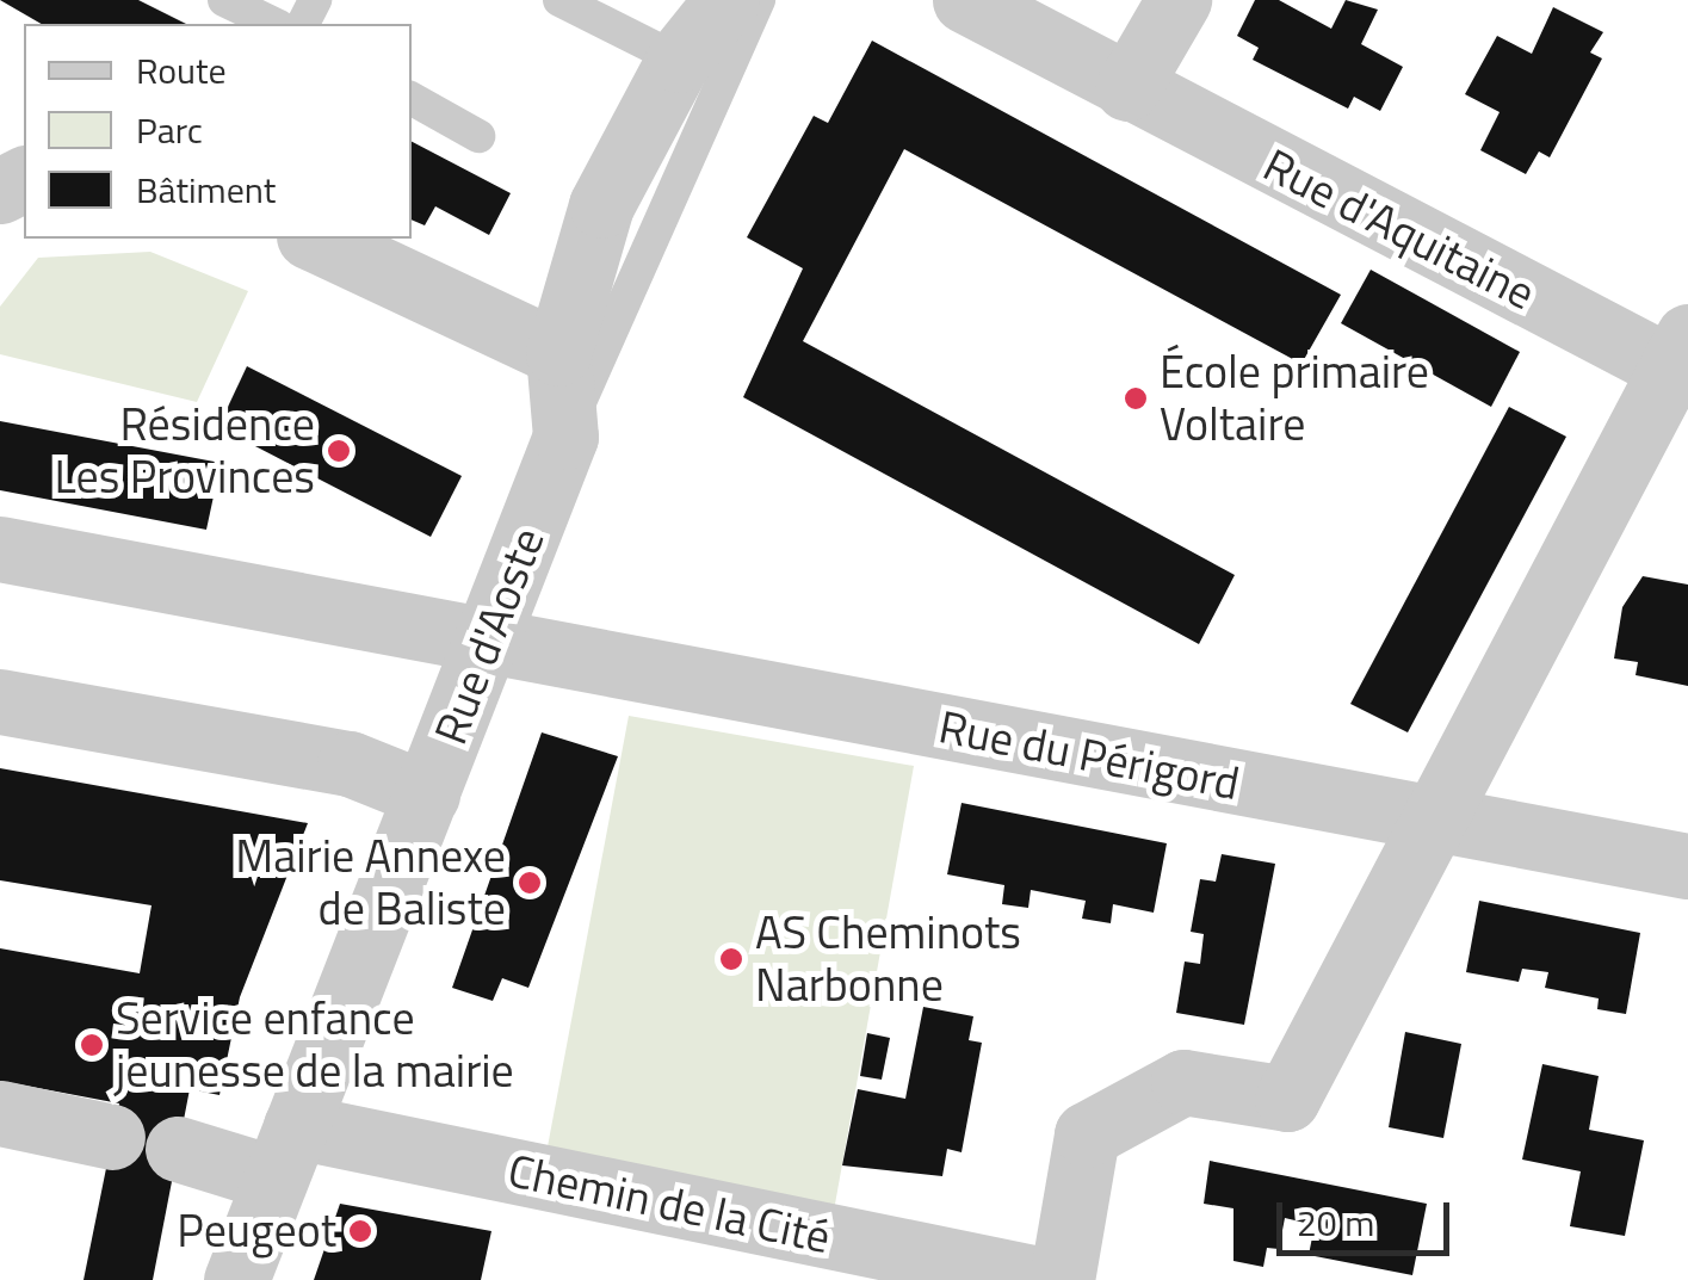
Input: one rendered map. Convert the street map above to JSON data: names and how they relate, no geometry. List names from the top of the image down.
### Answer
{
  "streets": {
    "street": [
      "Rue d'Aquitaine",
      "Rue d'Aoste",
      "Rue du Périgord",
      "Chemin de la Cité"
    ]
  },
  "crossings": [
    ["Rue d'Aquitaine", "Rue du Périgord"],
    ["Rue d'Aoste", "Rue du Périgord"],
    ["Rue d'Aoste", "Chemin de la Cité"]
  ],
  "places": [
    "École primaire Voltaire",
    "Résidence Les Provinces",
    "Mairie Annexe de Baliste",
    "AS Cheminots Narbonne",
    "Service enfance jeunesse de la mairie",
    "Peugeot"
  ],
  "legend": ["Route", "Parc", "Bâtiment"],
  "scale_bar": "20 m"
}
